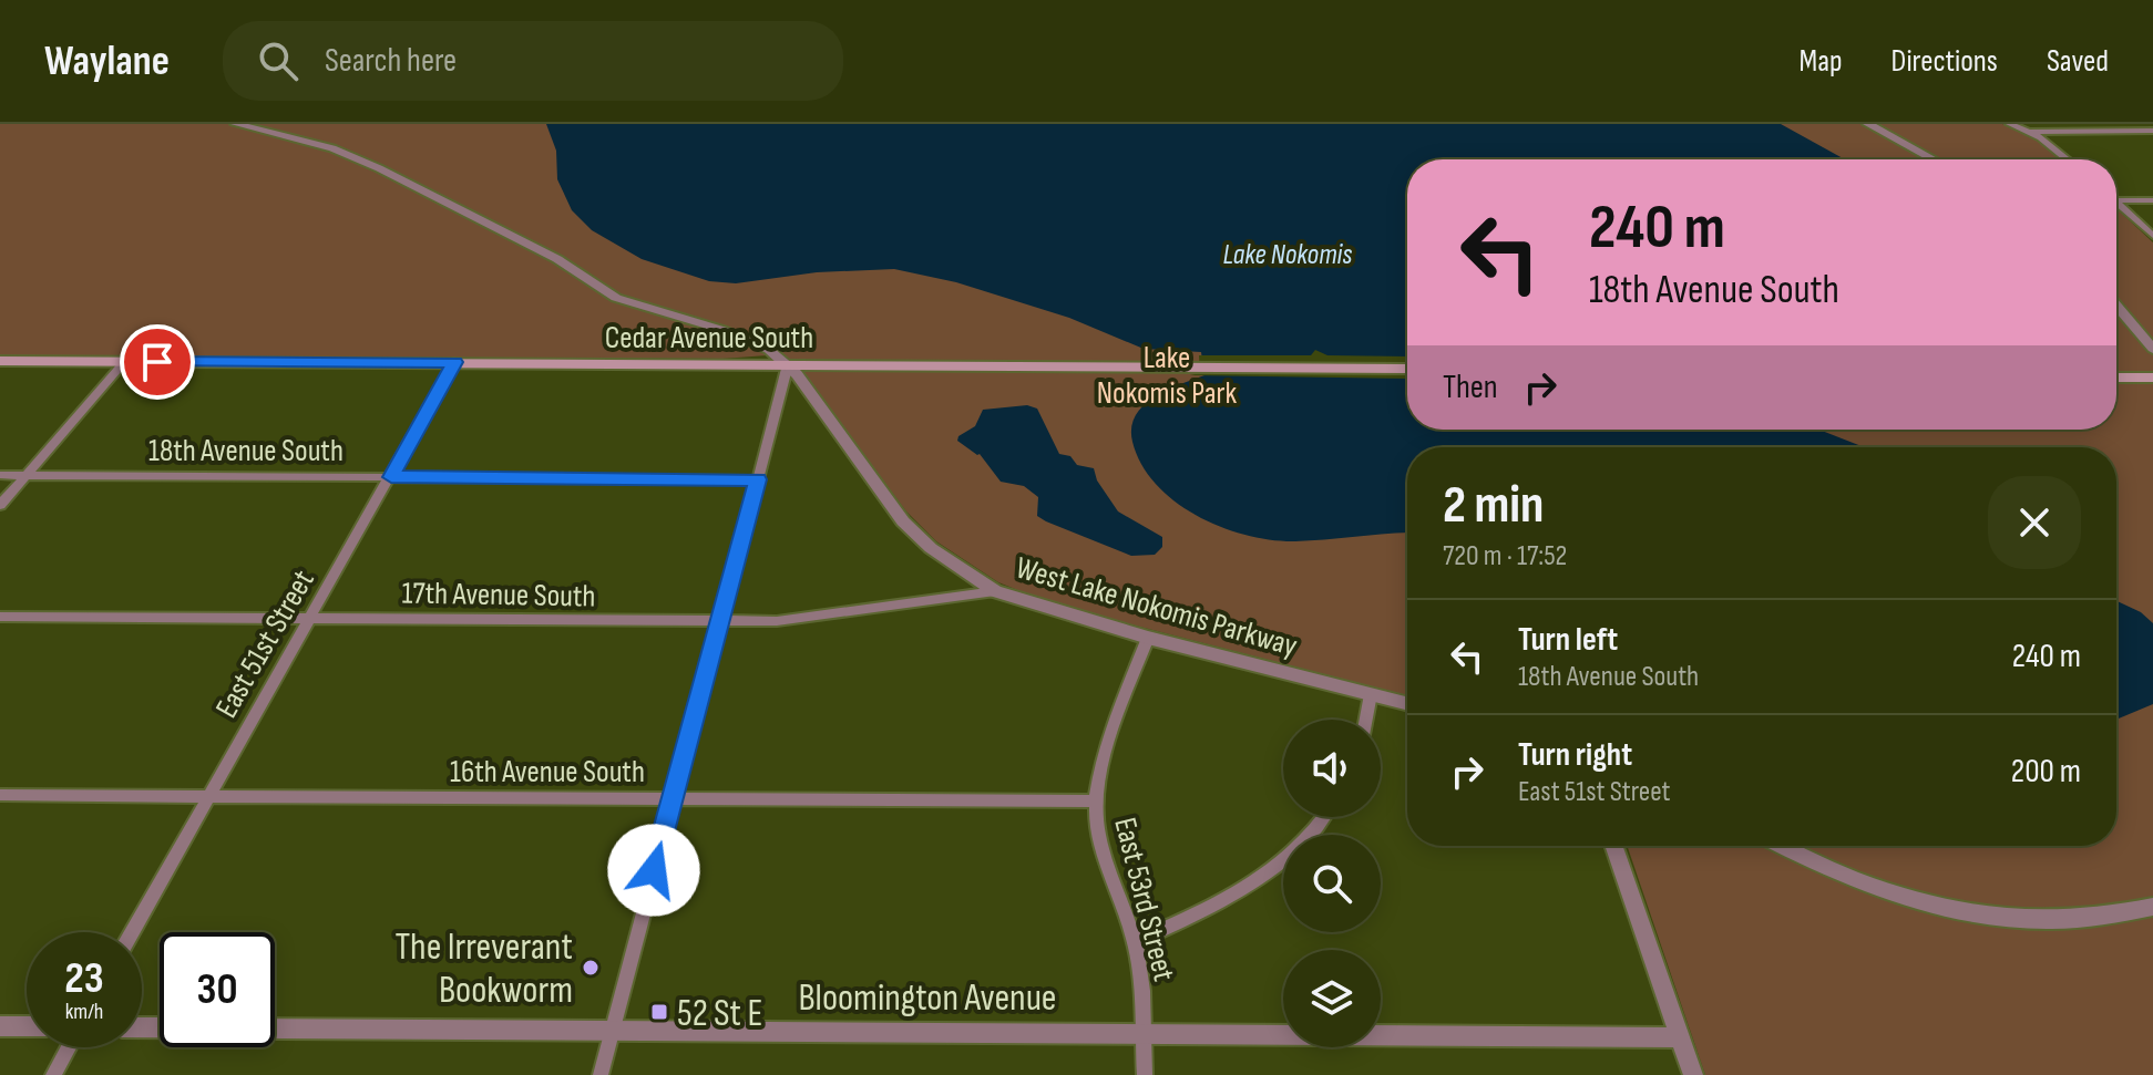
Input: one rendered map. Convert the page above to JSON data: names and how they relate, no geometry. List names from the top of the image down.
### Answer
{
  "streets": {
    "main road": ["Cedar Avenue South"],
    "street": [
      "18th Avenue South",
      "17th Avenue South",
      "West Lake Nokomis Parkway",
      "East 51st Street",
      "16th Avenue South",
      "East 53rd Street",
      "Bloomington Avenue"
    ]
  },
  "crossings": [
    ["Cedar Avenue South", "West Lake Nokomis Parkway"],
    ["Cedar Avenue South", "East 51st Street"],
    ["18th Avenue South", "East 51st Street"],
    ["17th Avenue South", "West Lake Nokomis Parkway"],
    ["17th Avenue South", "East 51st Street"],
    ["West Lake Nokomis Parkway", "East 53rd Street"],
    ["East 51st Street", "16th Avenue South"],
    ["16th Avenue South", "East 53rd Street"],
    ["East 53rd Street", "Bloomington Avenue"]
  ],
  "water": ["Lake Nokomis"],
  "parks": ["Lake Nokomis Park"],
  "places": {
    "other": ["The Irreverant Bookworm"],
    "transit": ["52 St E"]
  },
  "page": {
    "header": "Waylane",
    "search": "Search here",
    "nav": ["Map", "Directions", "Saved"],
    "turn": ["240 m", "18th Avenue South"],
    "then": "Then",
    "heading": ["2 min", "720 m · 17:52"],
    "list": [
      {
        "name": "Turn left",
        "note": "18th Avenue South",
        "value": "240 m"
      },
      {
        "name": "Turn right",
        "note": "East 51st Street",
        "value": "200 m"
      }
    ],
    "speed": "23 km/h",
    "limit": "30"
  }
}
